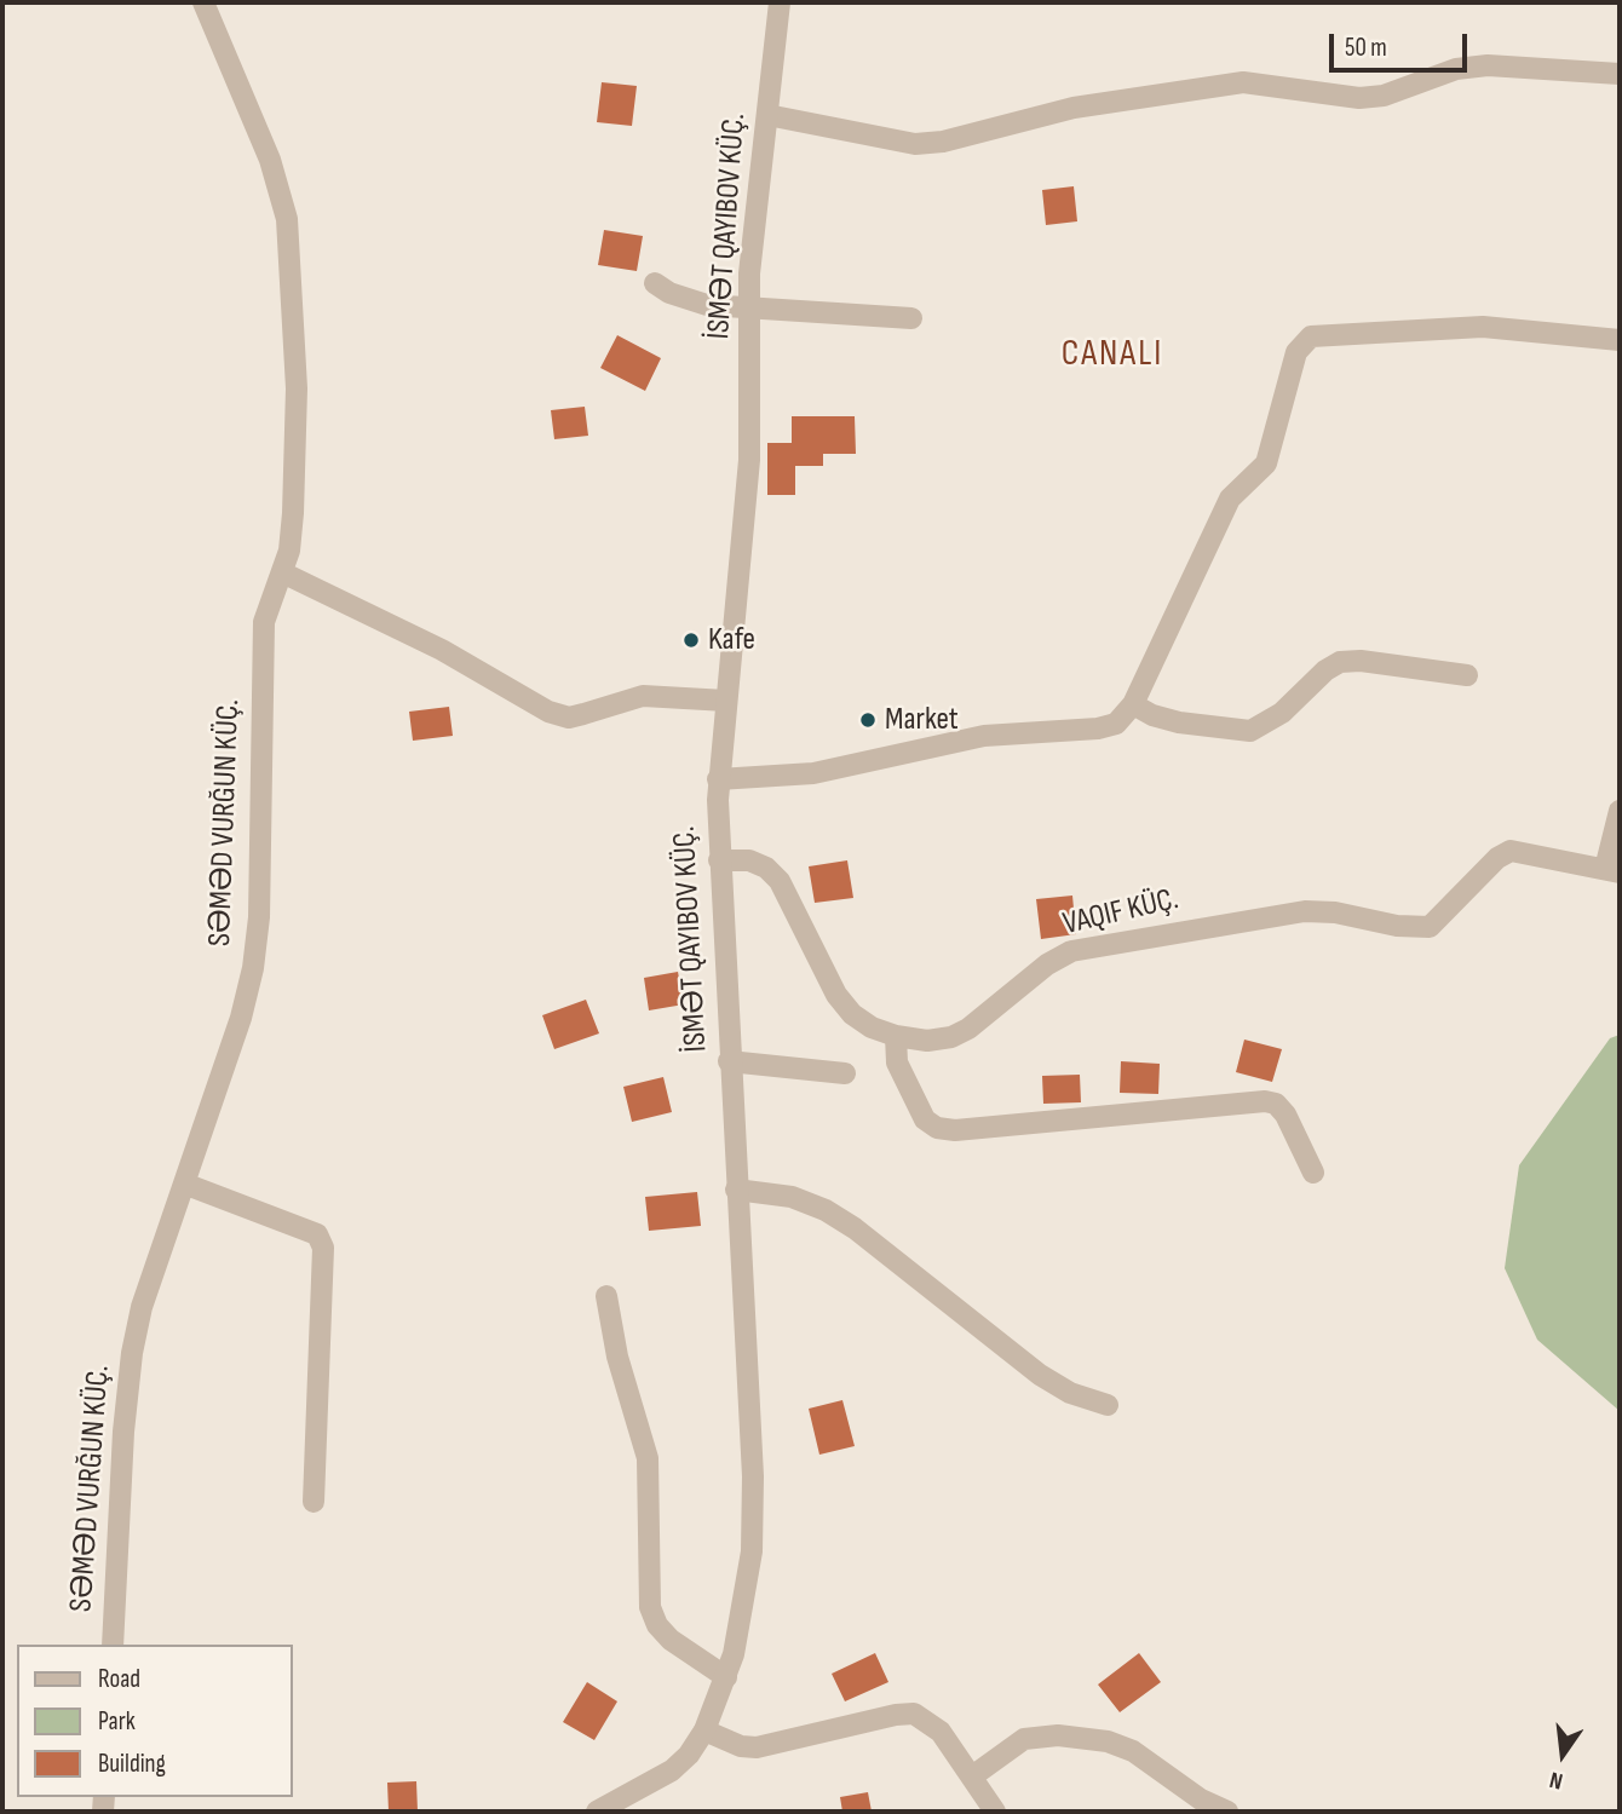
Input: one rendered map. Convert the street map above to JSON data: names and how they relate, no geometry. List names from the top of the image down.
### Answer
{
  "streets": {
    "street": ["SƏMƏD VURĞUN KÜÇ.", "VAQIF KÜÇ."]
  },
  "districts": ["CANALI"],
  "places": ["Kafe", "Market"],
  "legend": ["Road", "Park", "Building"],
  "scale_bar": "50 m",
  "north": "bottom"
}
